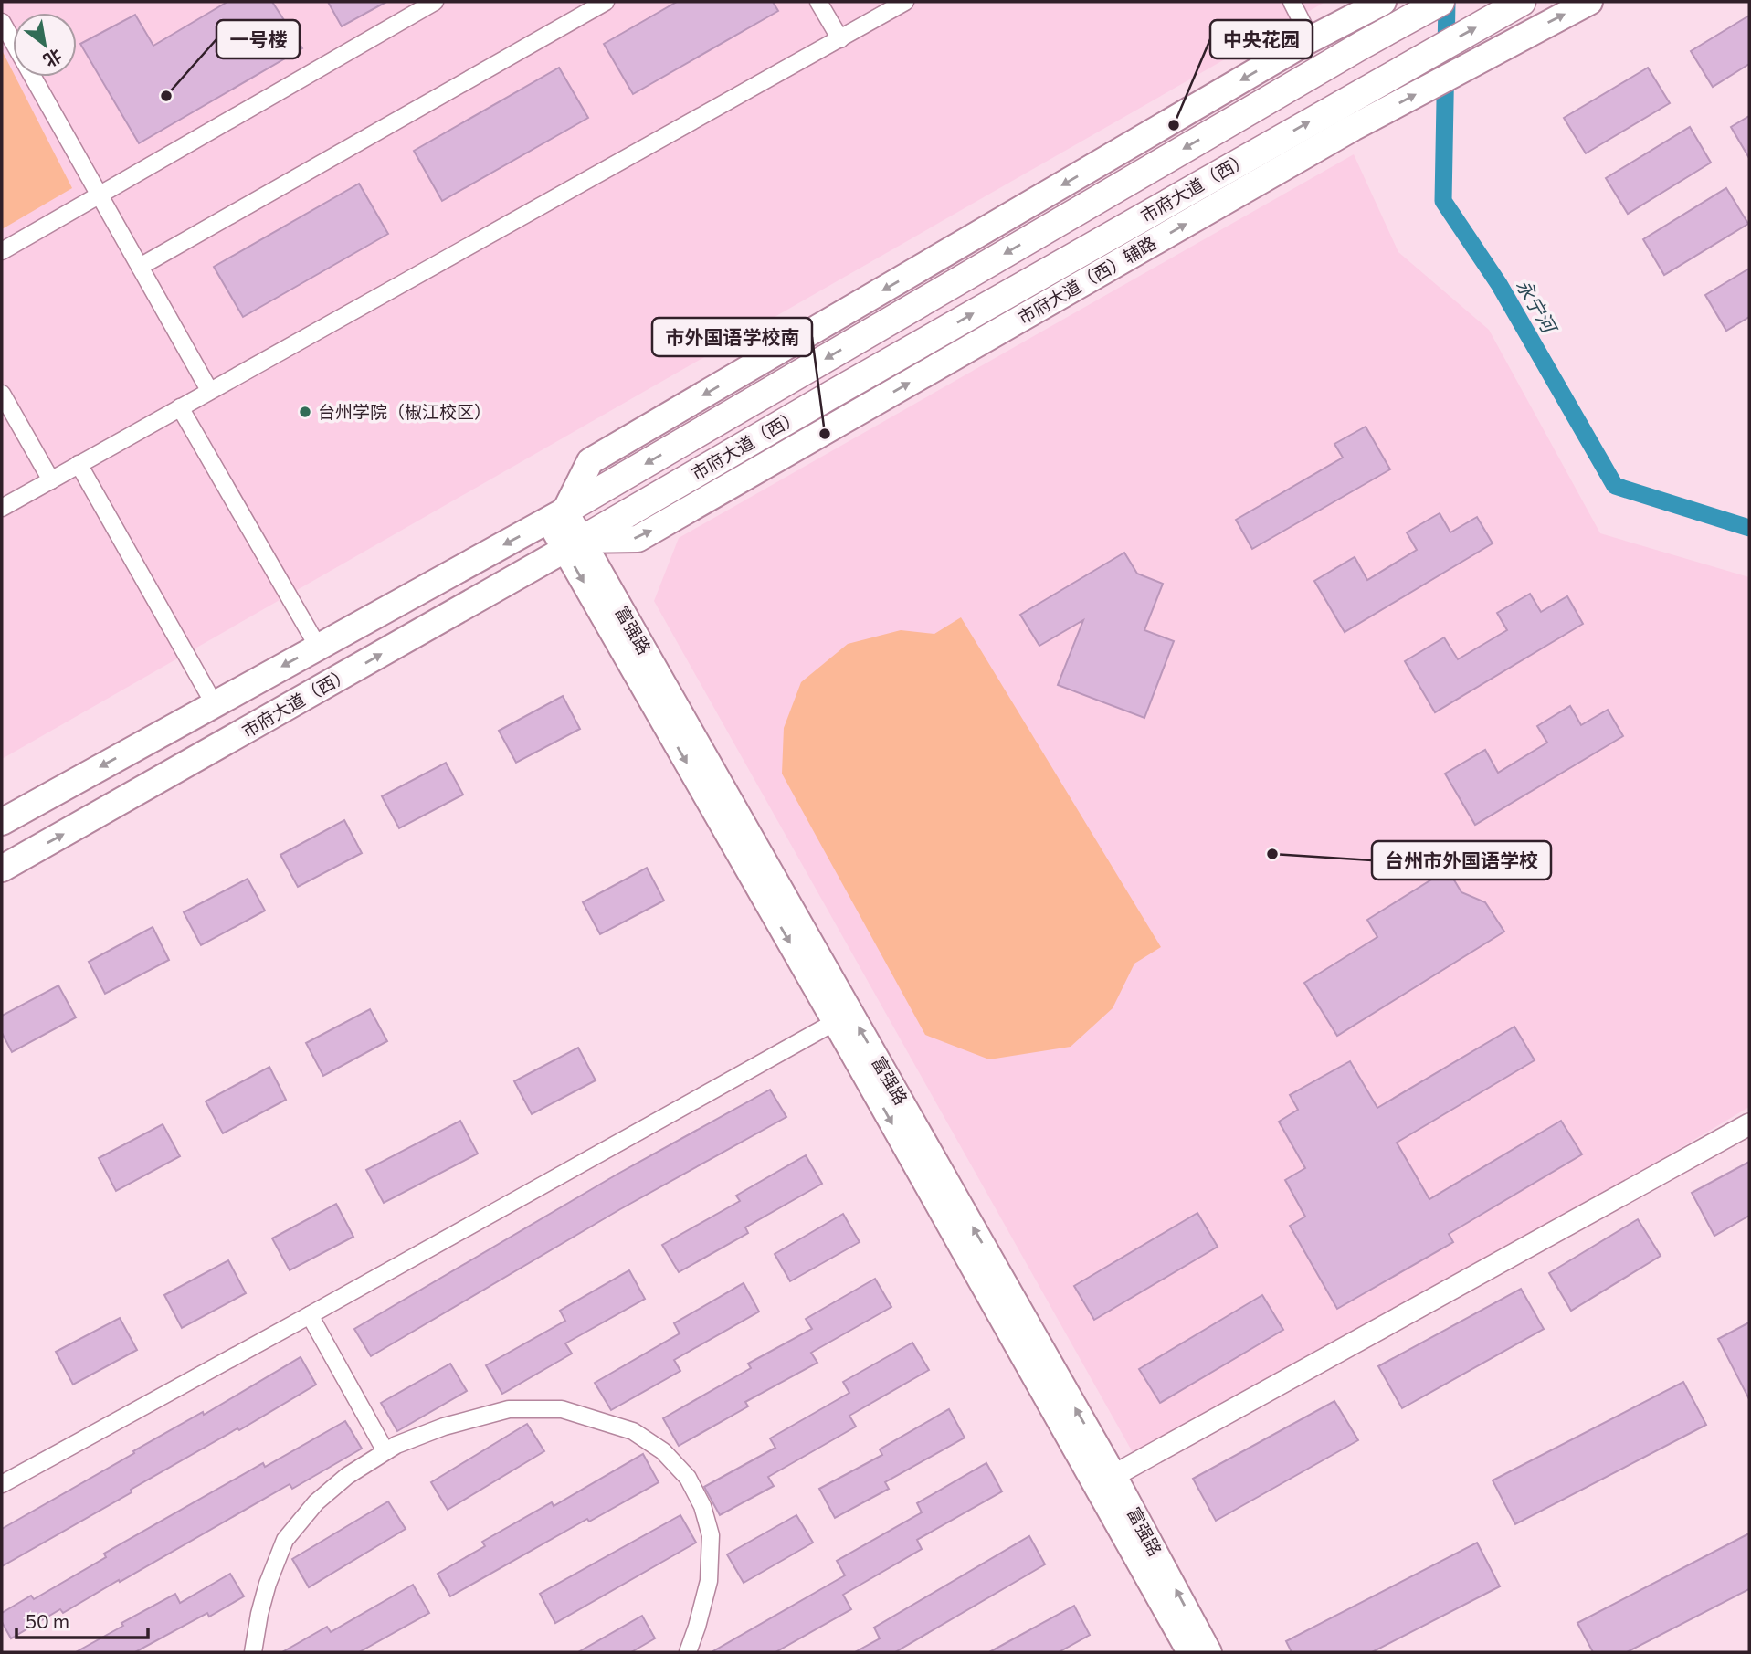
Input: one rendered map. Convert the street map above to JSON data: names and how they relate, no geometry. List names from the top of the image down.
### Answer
{
  "streets": {
    "highway": ["市府大道（西）"],
    "main road": ["市府大道（西）辅路", "富强路"]
  },
  "crossings": [
    ["市府大道（西）", "市府大道（西）辅路"],
    ["市府大道（西）", "富强路"],
    ["市府大道（西）辅路", "富强路"]
  ],
  "water": ["永宁河"],
  "places": [
    "一号楼",
    "中央花园",
    "台州学院（椒江校区）",
    "市外国语学校南",
    "台州市外国语学校"
  ],
  "scale_bar": "50 m",
  "north": "bottom right"
}
